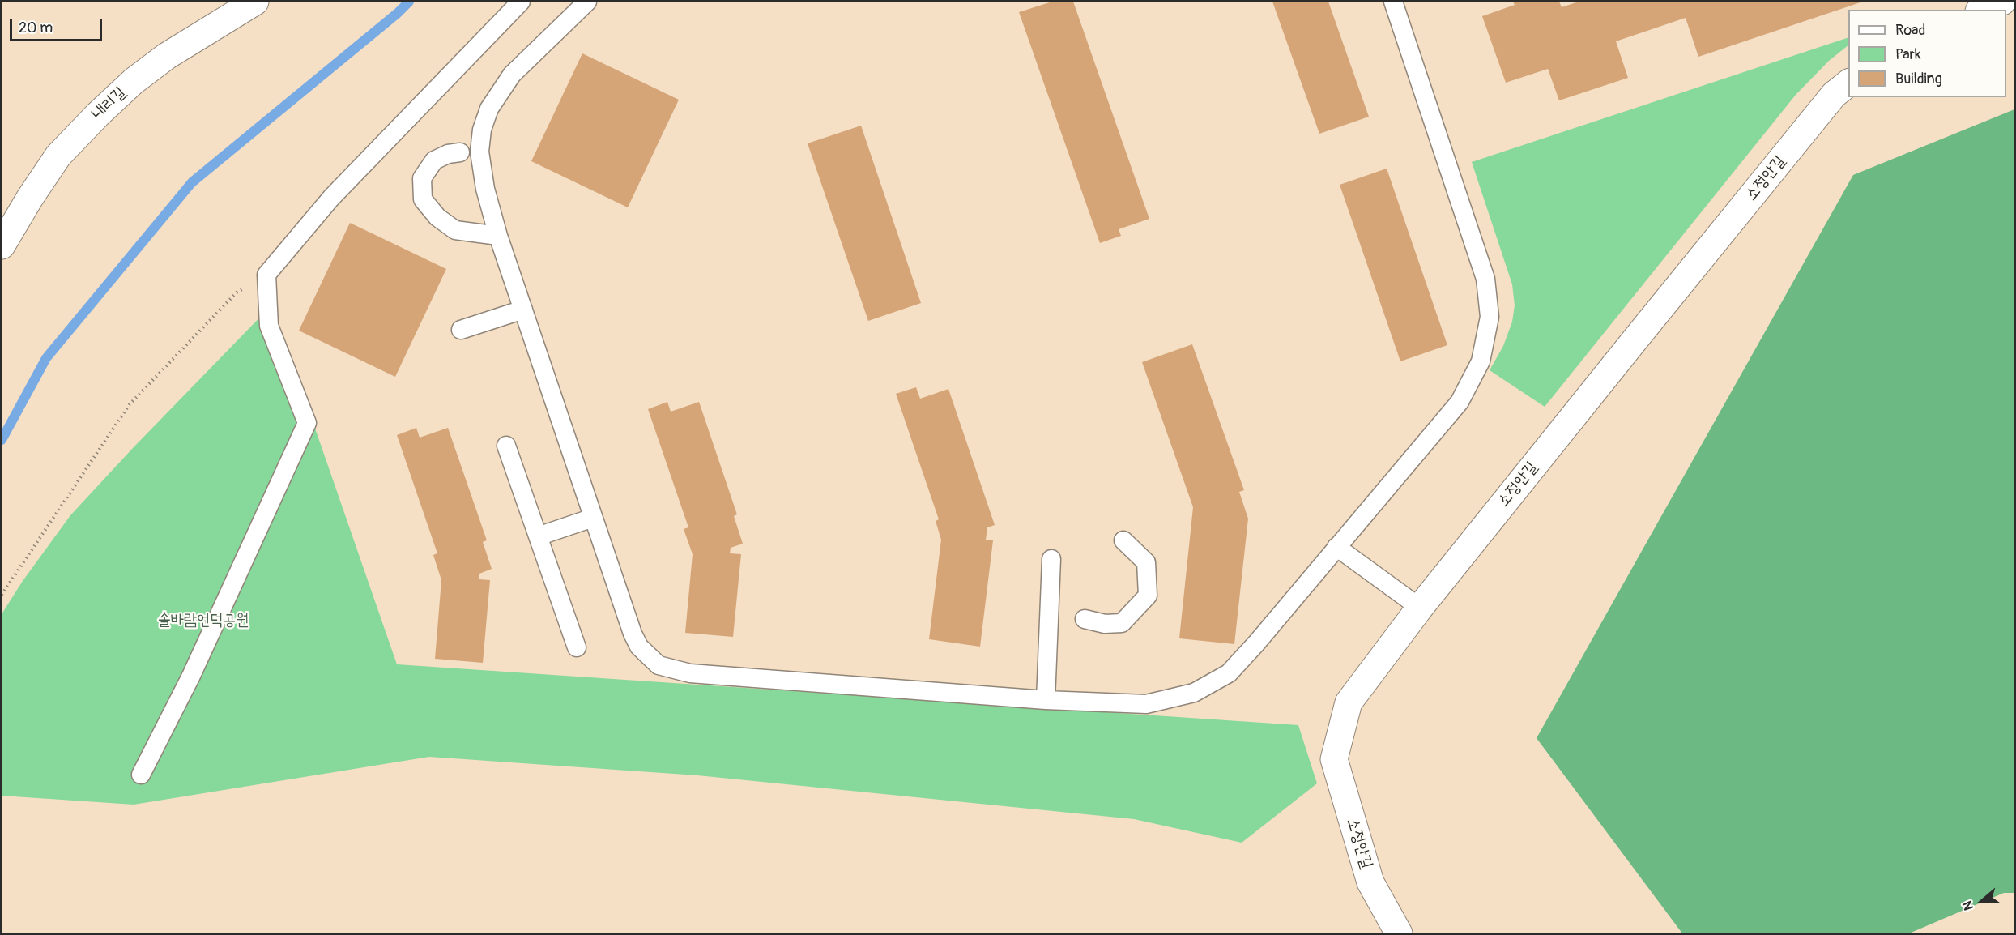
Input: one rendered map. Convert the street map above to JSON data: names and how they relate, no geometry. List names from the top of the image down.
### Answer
{
  "streets": {
    "street": ["내리길", "소정안길"]
  },
  "parks": ["솔바람언덕공원"],
  "legend": ["Road", "Park", "Building"],
  "scale_bar": "20 m",
  "north": "left"
}
